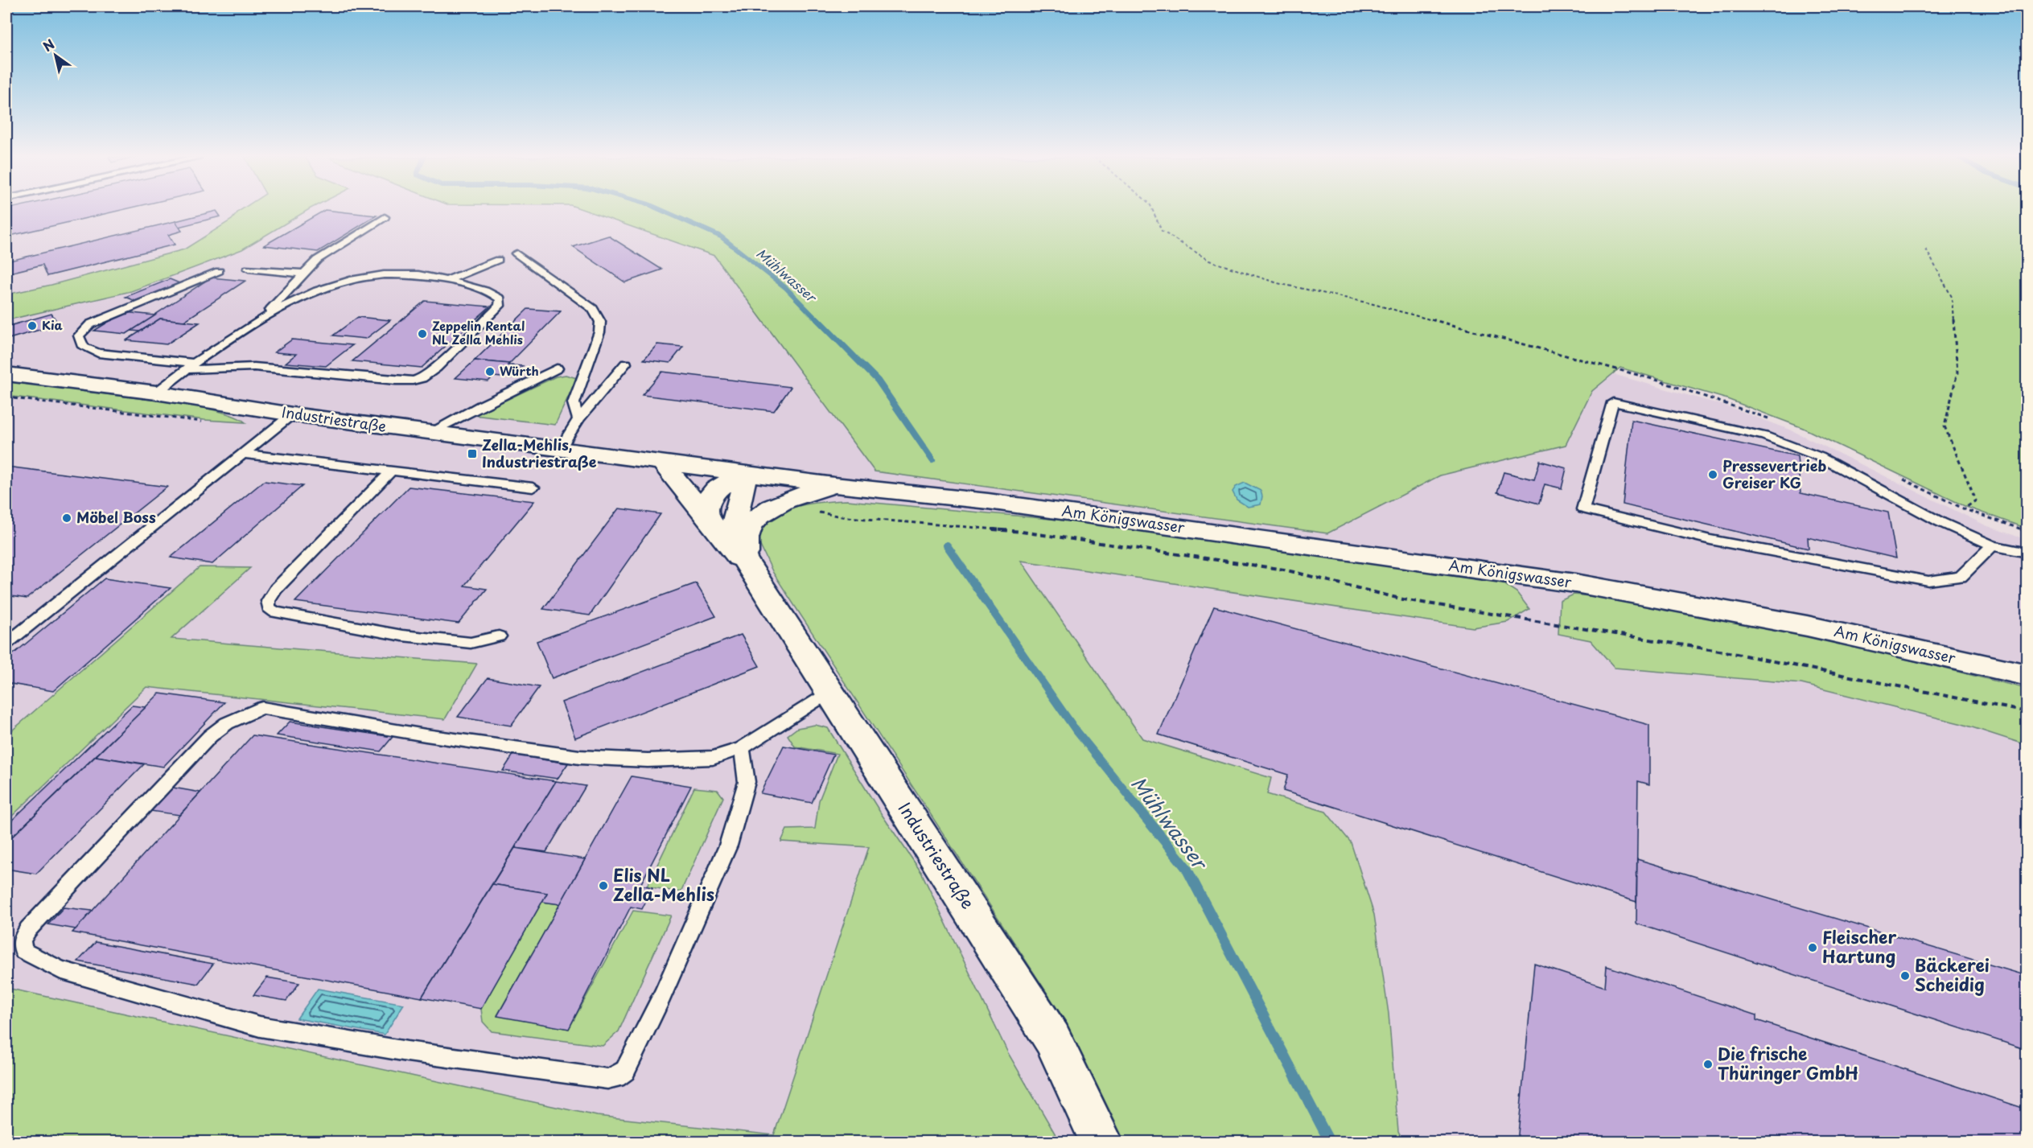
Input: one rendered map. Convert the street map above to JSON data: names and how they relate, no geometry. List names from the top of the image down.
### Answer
{
  "streets": {
    "street": ["Industriestraße", "Am Königswasser"]
  },
  "crossings": [
    ["Industriestraße", "Am Königswasser"]
  ],
  "water": ["Mühlwasser"],
  "places": {
    "other": [
      "Kia",
      "Zeppelin Rental NL Zella Mehlis",
      "Würth",
      "Pressevertrieb Greiser KG",
      "Möbel Boss",
      "Elis NL Zella-Mehlis",
      "Fleischer Hartung",
      "Bäckerei Scheidig",
      "Die frische Thüringer GmbH"
    ],
    "transit": ["Zella-Mehlis, Industriestraße"]
  },
  "north": "top left"
}
